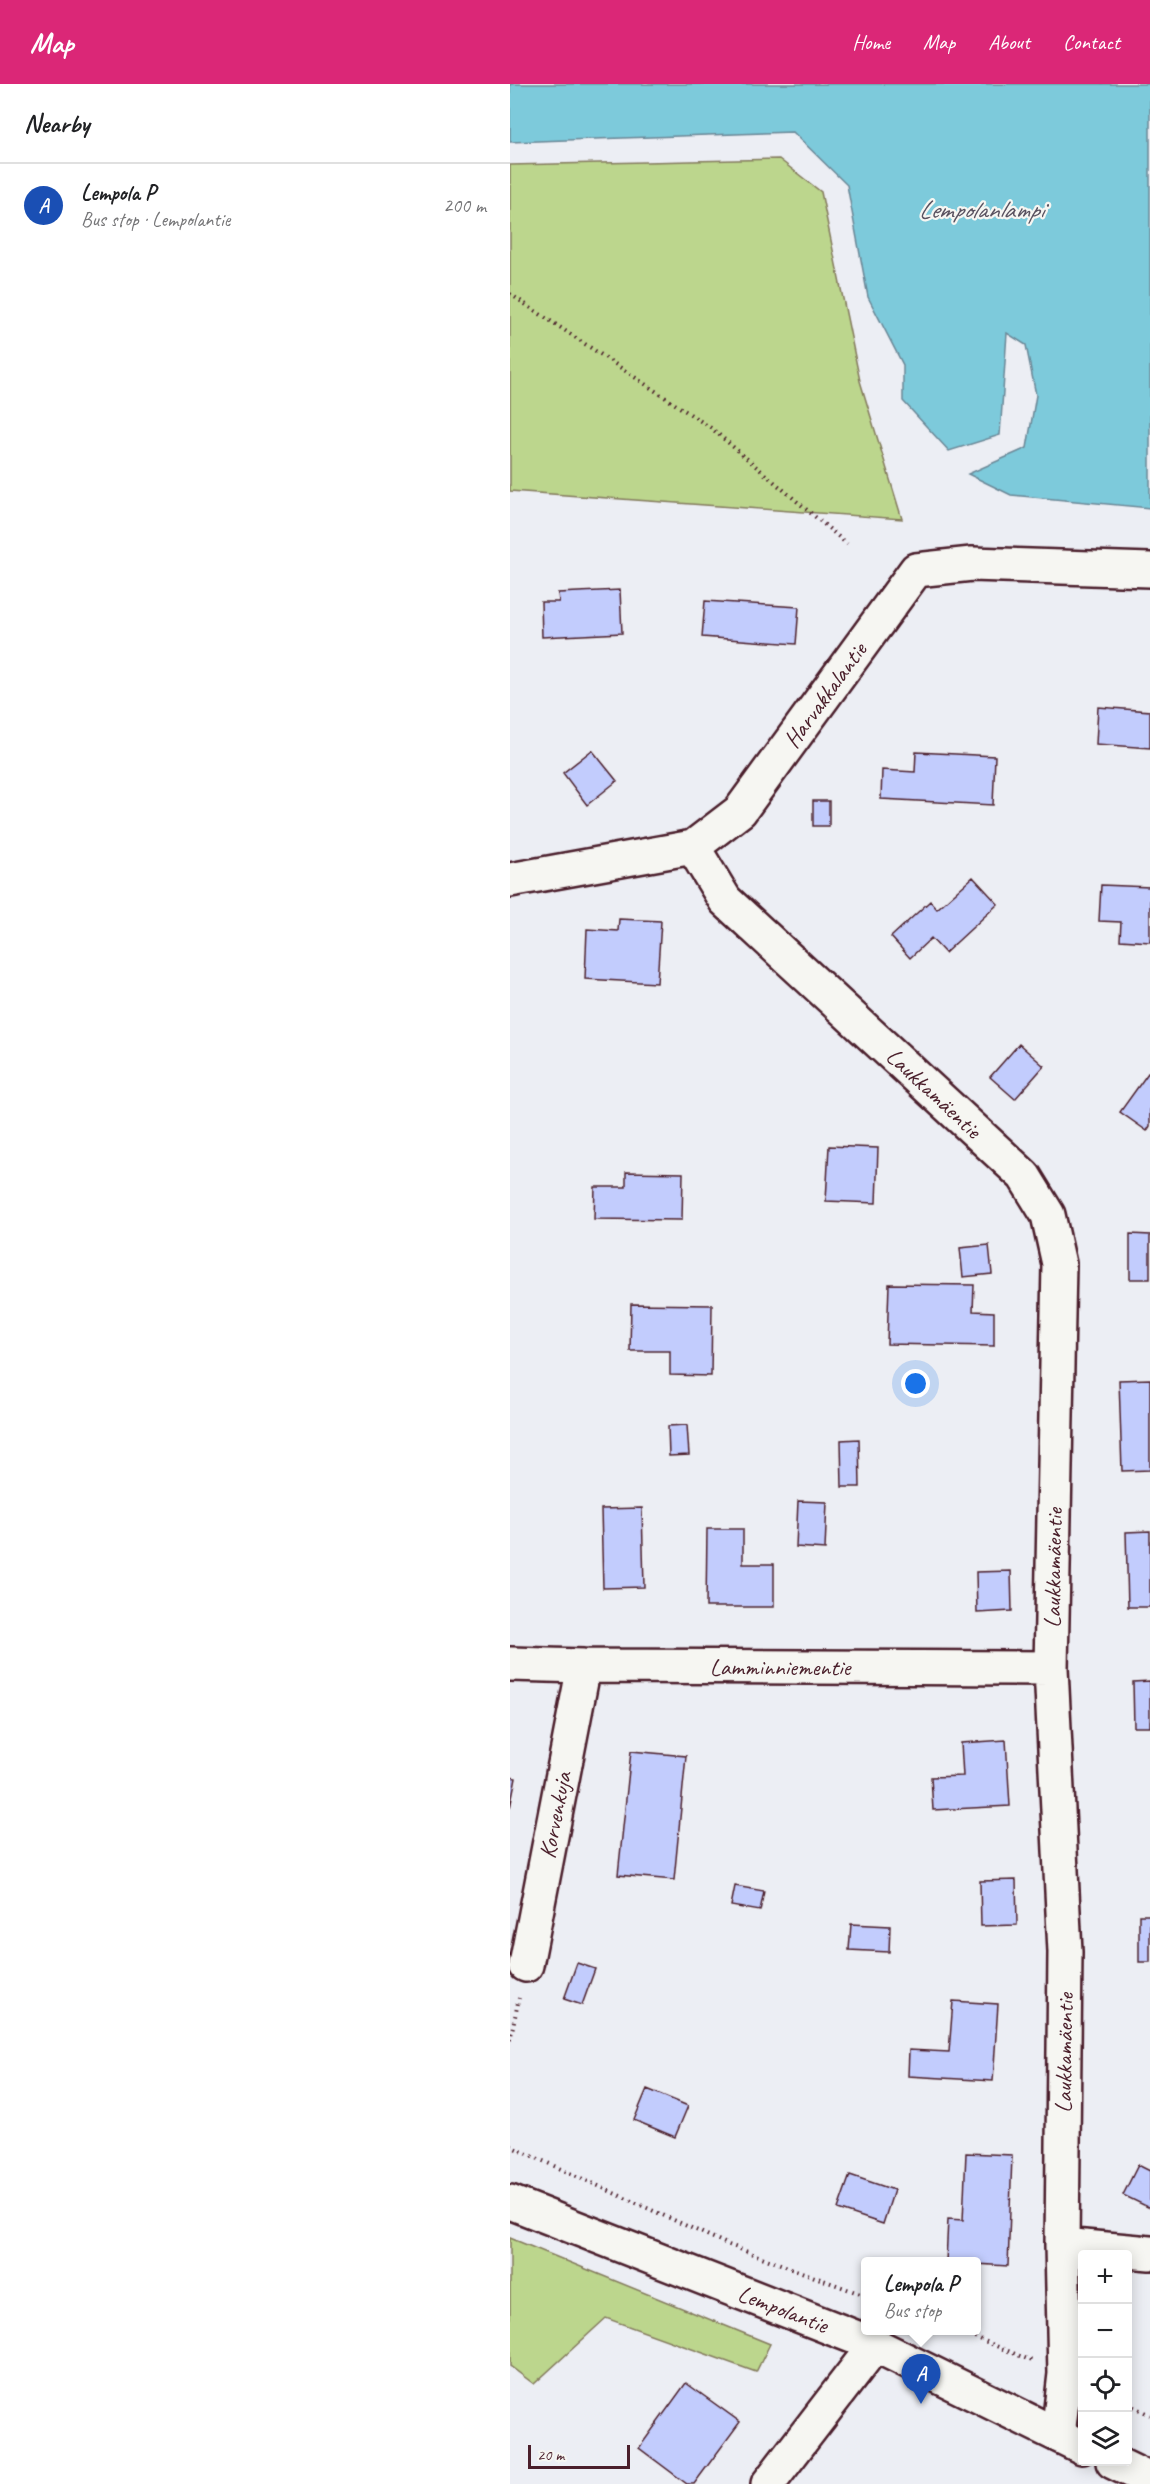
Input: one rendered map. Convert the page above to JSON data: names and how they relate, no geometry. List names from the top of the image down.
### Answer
{
  "streets": {
    "street": [
      "Harvakkalantie",
      "Laukkamäentie",
      "Lamminniementie",
      "Korvenkuja",
      "Lempolantie"
    ]
  },
  "crossings": [
    ["Harvakkalantie", "Laukkamäentie"],
    ["Laukkamäentie", "Lamminniementie"],
    ["Laukkamäentie", "Lempolantie"],
    ["Lamminniementie", "Korvenkuja"]
  ],
  "water": ["Lempolanlampi"],
  "scale_bar": "20 m",
  "page": {
    "header": "Map",
    "nav": [
      "Home",
      "Map",
      "About",
      "Contact"
    ],
    "heading": "Nearby",
    "list": [
      {
        "mark": "A",
        "name": "Lempola P",
        "note": "Bus stop · Lempolantie",
        "value": "200 m"
      }
    ],
    "map_buttons": ["+", "−"],
    "popup": ["Lempola P", "Bus stop"],
    "pins": "A",
    "scale": "20 m"
  }
}
